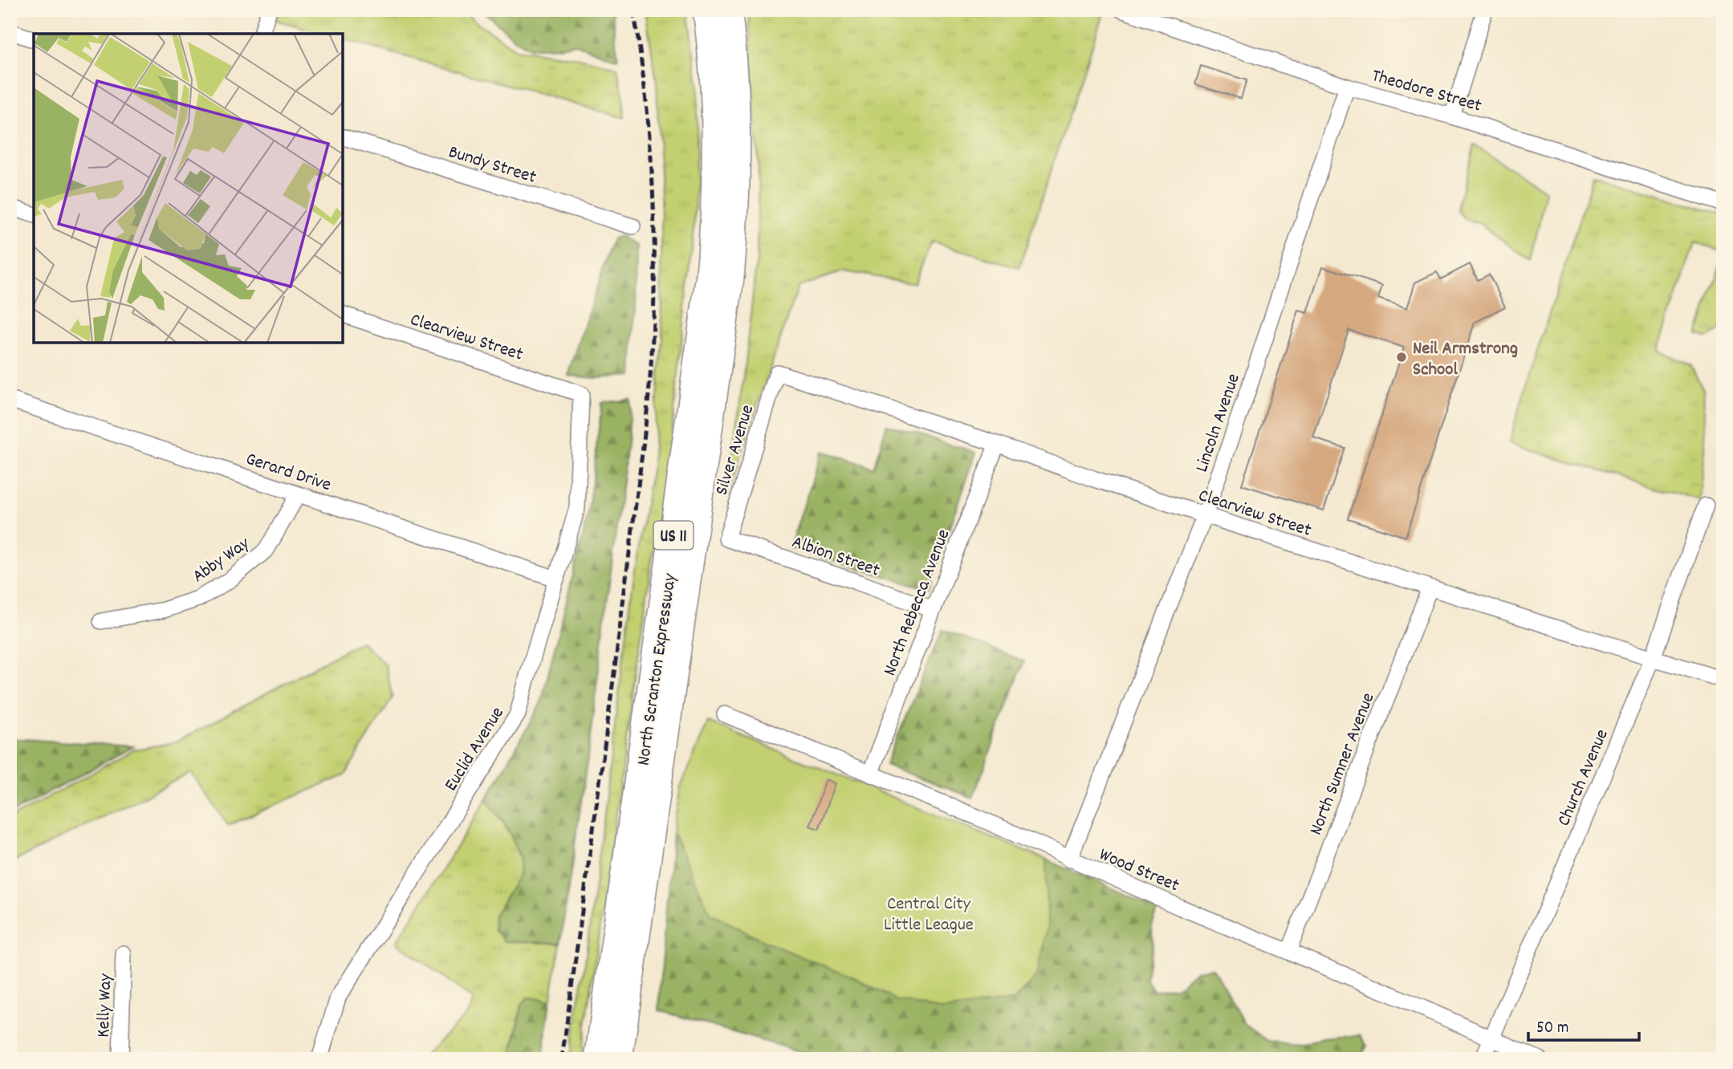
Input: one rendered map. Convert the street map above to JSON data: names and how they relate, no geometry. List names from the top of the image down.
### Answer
{
  "streets": {
    "highway": ["US 11", "North Scranton Expressway"],
    "street": [
      "Theodore Street",
      "Bundy Street",
      "Clearview Street",
      "Lincoln Avenue",
      "Silver Avenue",
      "Gerard Drive",
      "Albion Street",
      "Abby Way",
      "North Rebecca Avenue",
      "Euclid Avenue",
      "North Sumner Avenue",
      "Church Avenue",
      "Wood Street",
      "Kelly Way"
    ]
  },
  "crossings": [
    ["Theodore Street", "Lincoln Avenue"],
    ["Clearview Street", "Lincoln Avenue"],
    ["Clearview Street", "Silver Avenue"],
    ["Clearview Street", "North Rebecca Avenue"],
    ["Clearview Street", "Euclid Avenue"],
    ["Clearview Street", "North Sumner Avenue"],
    ["Clearview Street", "Church Avenue"],
    ["Lincoln Avenue", "Wood Street"],
    ["Silver Avenue", "Albion Street"],
    ["Gerard Drive", "Abby Way"],
    ["Gerard Drive", "Euclid Avenue"],
    ["Albion Street", "North Rebecca Avenue"],
    ["North Rebecca Avenue", "Wood Street"],
    ["North Sumner Avenue", "Wood Street"],
    ["Church Avenue", "Wood Street"]
  ],
  "parks": ["Central City Little League"],
  "places": ["Neil Armstrong School"],
  "scale_bar": "50 m"
}
